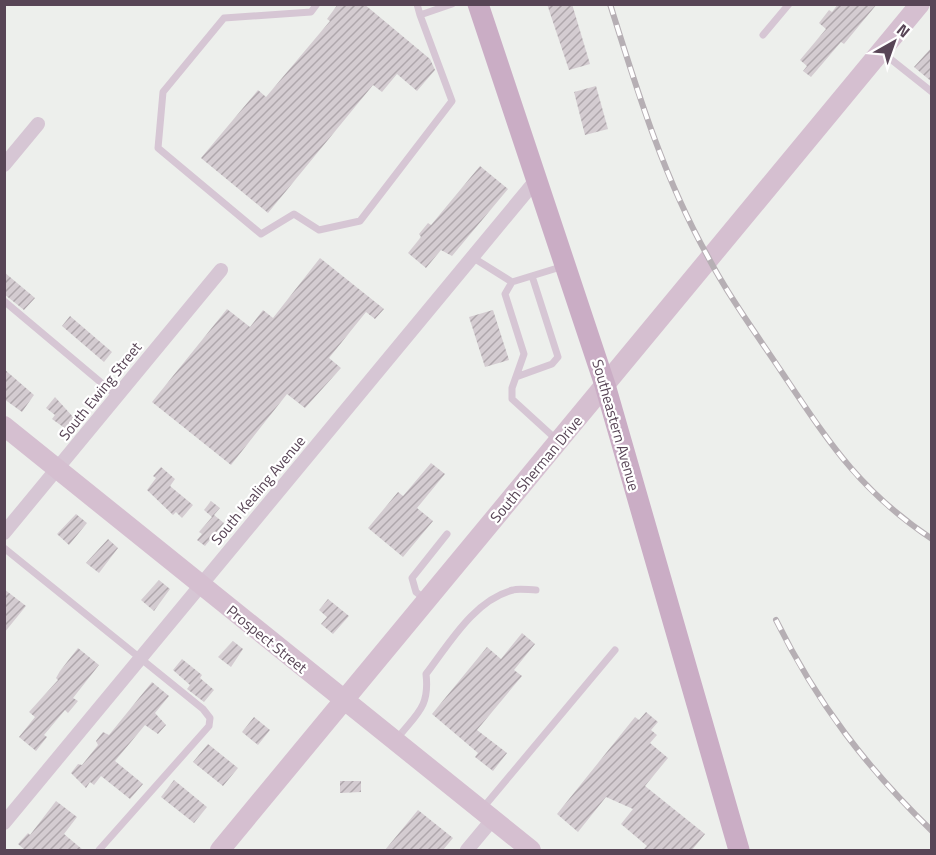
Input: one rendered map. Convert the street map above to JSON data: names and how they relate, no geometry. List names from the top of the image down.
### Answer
{
  "streets": {
    "main road": ["Southeastern Avenue", "South Sherman Drive", "Prospect Street"],
    "street": ["South Ewing Street", "South Kealing Avenue"]
  },
  "crossings": [
    ["South Ewing Street", "Prospect Street"],
    ["Southeastern Avenue", "South Sherman Drive"],
    ["Southeastern Avenue", "South Kealing Avenue"],
    ["South Sherman Drive", "Prospect Street"],
    ["South Kealing Avenue", "Prospect Street"]
  ],
  "north": "top right"
}
